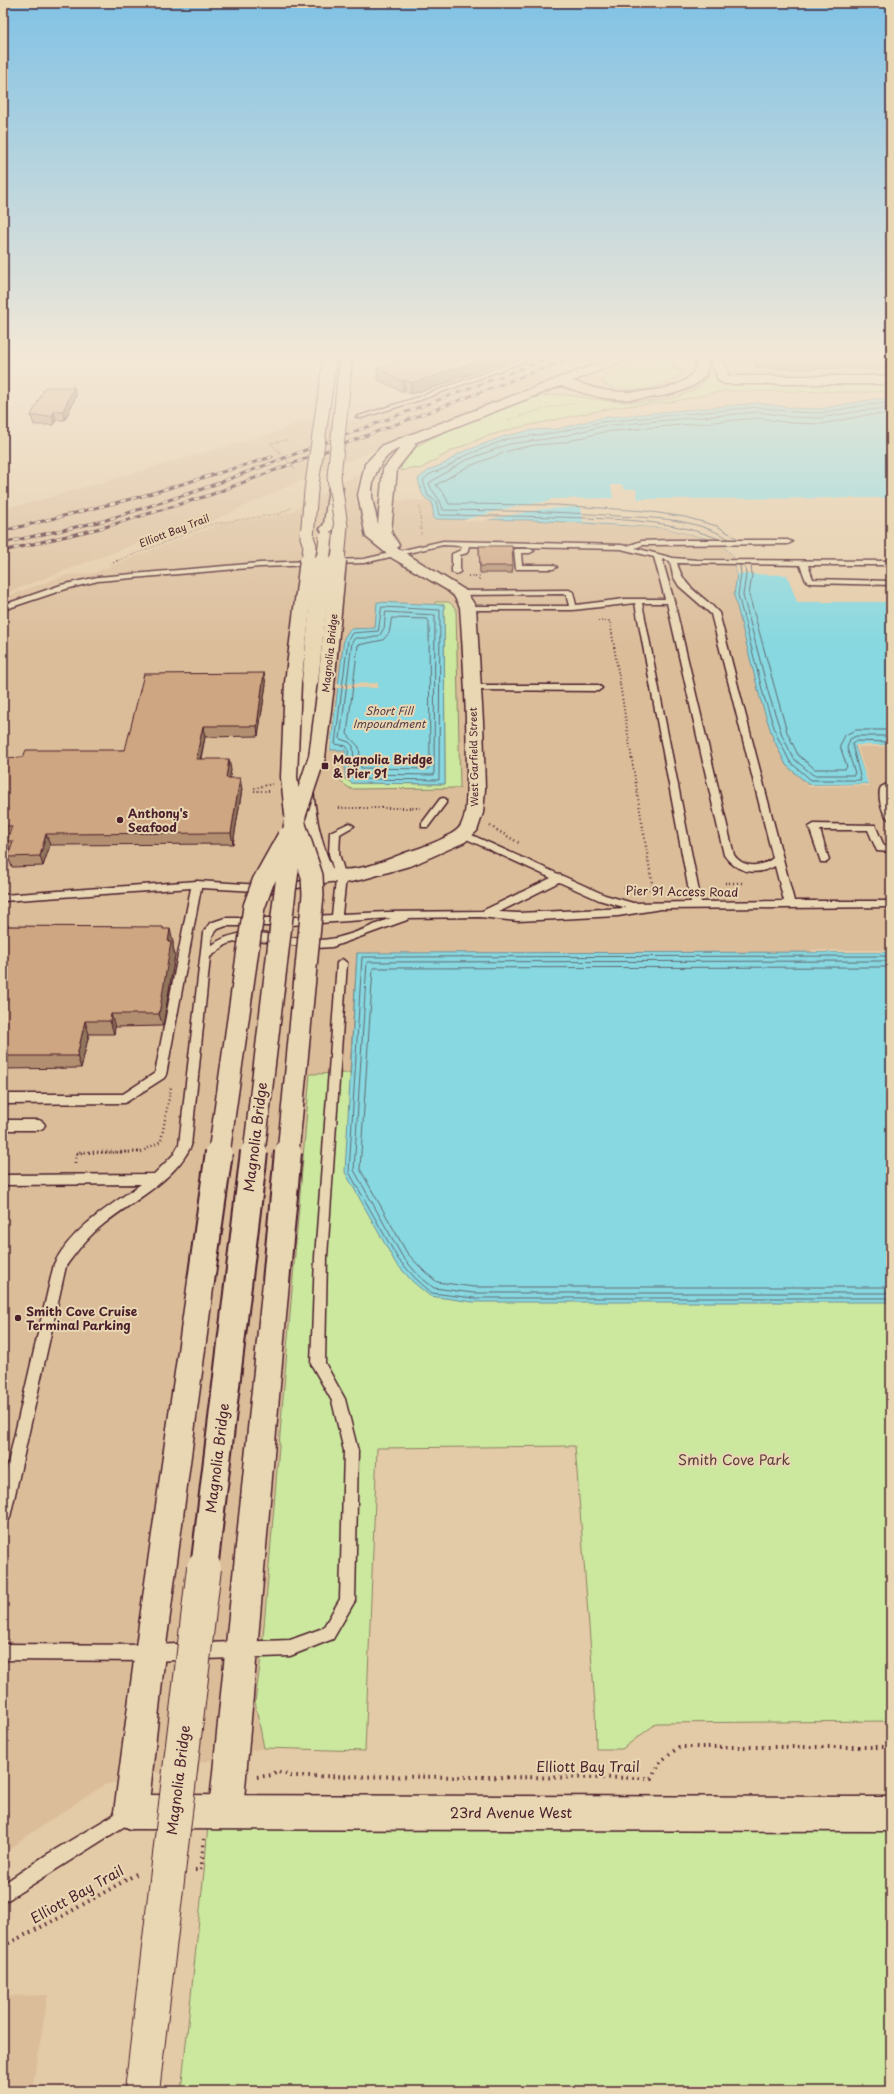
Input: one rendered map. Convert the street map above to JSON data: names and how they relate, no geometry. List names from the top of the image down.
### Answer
{
  "streets": {
    "main road": ["Magnolia Bridge", "West Garfield Street", "23rd Avenue West"],
    "lane": ["Pier 91 Access Road"],
    "path": ["Elliott Bay Trail"]
  },
  "crossings": [
    ["West Garfield Street", "Pier 91 Access Road"]
  ],
  "water": ["Short Fill Impoundment"],
  "parks": ["Smith Cove Park"],
  "places": {
    "transit": ["Magnolia Bridge & Pier 91"],
    "other": ["Anthony's Seafood", "Smith Cove Cruise Terminal Parking"]
  }
}
